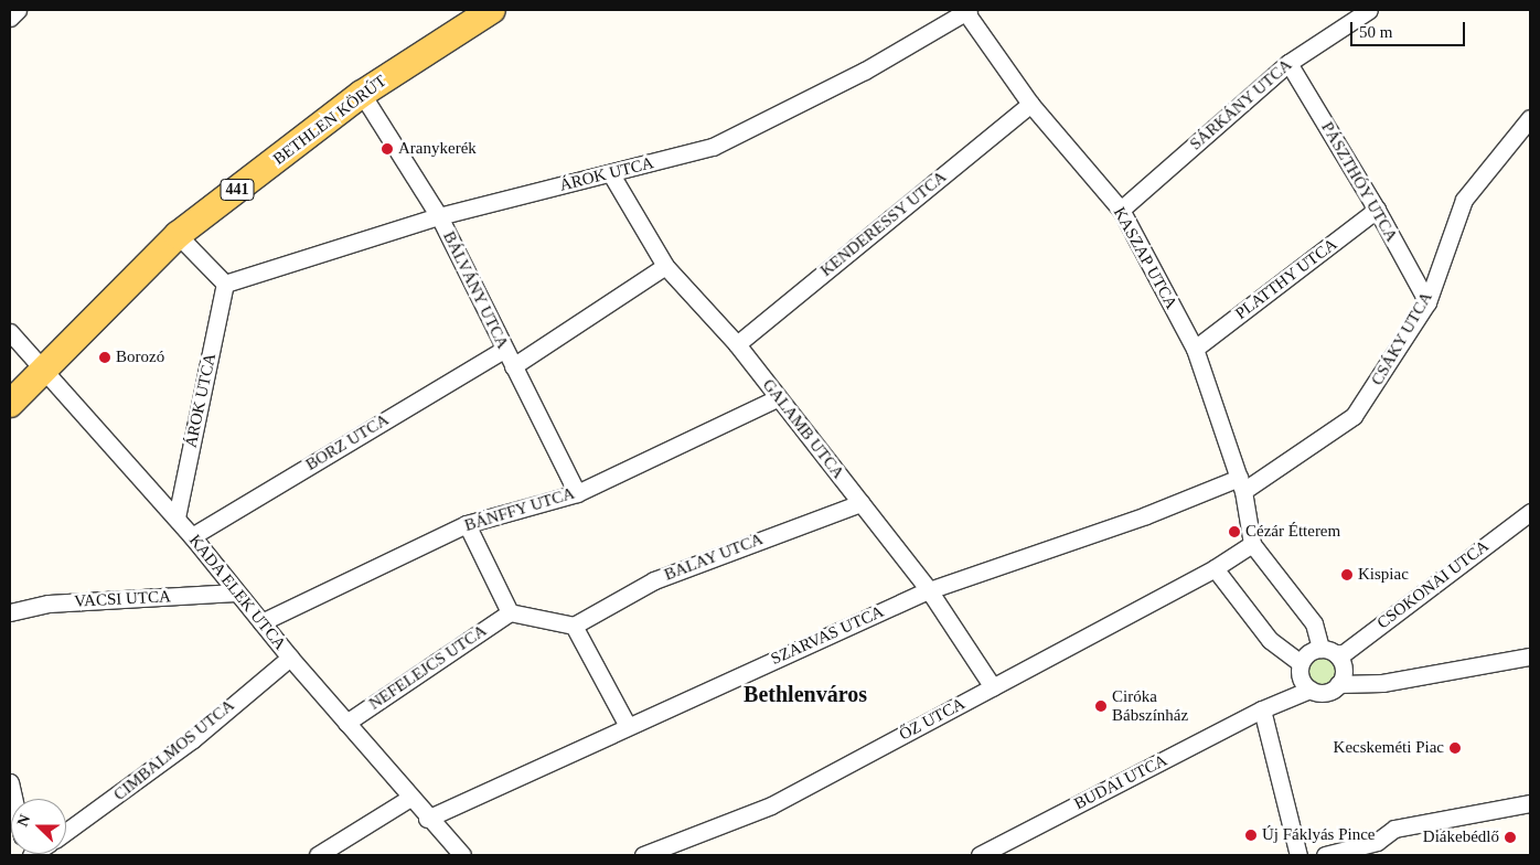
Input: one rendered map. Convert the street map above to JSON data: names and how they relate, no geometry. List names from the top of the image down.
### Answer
{
  "streets": {
    "main road": ["BETHLEN KÖRÚT", "441"],
    "street": [
      "SÁRKÁNY UTCA",
      "ÁROK UTCA",
      "PÁSZTHÓY UTCA",
      "KENDERESSY UTCA",
      "KASZAP UTCA",
      "PLATTHY UTCA",
      "BÁLVÁNY UTCA",
      "CSÁKY UTCA",
      "GALAMB UTCA",
      "BORZ UTCA",
      "BÁNFFY UTCA",
      "BALAY UTCA",
      "CSOKONAI UTCA",
      "KADA ELEK UTCA",
      "VACSI UTCA",
      "SZARVAS UTCA",
      "NEFELEJCS UTCA",
      "ŐZ UTCA",
      "CIMBALMOS UTCA",
      "BUDAI UTCA"
    ]
  },
  "crossings": [
    ["SÁRKÁNY UTCA", "PÁSZTHÓY UTCA"],
    ["SÁRKÁNY UTCA", "KASZAP UTCA"],
    ["BETHLEN KÖRÚT", "BÁLVÁNY UTCA"],
    ["BETHLEN KÖRÚT", "KADA ELEK UTCA"],
    ["ÁROK UTCA", "KASZAP UTCA"],
    ["ÁROK UTCA", "BÁLVÁNY UTCA"],
    ["ÁROK UTCA", "GALAMB UTCA"],
    ["ÁROK UTCA", "KADA ELEK UTCA"],
    ["PÁSZTHÓY UTCA", "PLATTHY UTCA"],
    ["PÁSZTHÓY UTCA", "CSÁKY UTCA"],
    ["KENDERESSY UTCA", "KASZAP UTCA"],
    ["KENDERESSY UTCA", "GALAMB UTCA"],
    ["KASZAP UTCA", "PLATTHY UTCA"],
    ["KASZAP UTCA", "CSÁKY UTCA"],
    ["KASZAP UTCA", "CSOKONAI UTCA"],
    ["KASZAP UTCA", "SZARVAS UTCA"],
    ["KASZAP UTCA", "BUDAI UTCA"],
    ["BÁLVÁNY UTCA", "BORZ UTCA"],
    ["BÁLVÁNY UTCA", "BÁNFFY UTCA"],
    ["CSÁKY UTCA", "SZARVAS UTCA"],
    ["GALAMB UTCA", "BÁNFFY UTCA"],
    ["GALAMB UTCA", "BALAY UTCA"],
    ["GALAMB UTCA", "SZARVAS UTCA"],
    ["GALAMB UTCA", "ŐZ UTCA"],
    ["BORZ UTCA", "KADA ELEK UTCA"],
    ["BÁNFFY UTCA", "KADA ELEK UTCA"],
    ["CSOKONAI UTCA", "BUDAI UTCA"],
    ["KADA ELEK UTCA", "VACSI UTCA"],
    ["KADA ELEK UTCA", "SZARVAS UTCA"],
    ["KADA ELEK UTCA", "NEFELEJCS UTCA"],
    ["KADA ELEK UTCA", "CIMBALMOS UTCA"]
  ],
  "districts": ["Bethlenváros"],
  "places": [
    "Aranykerék",
    "Borozó",
    "Cézár Étterem",
    "Kispiac",
    "Ciróka Bábszínház",
    "Kecskeméti Piac",
    "Új Fáklyás Pince",
    "Diákebédlő"
  ],
  "scale_bar": "50 m",
  "north": "left"
}
